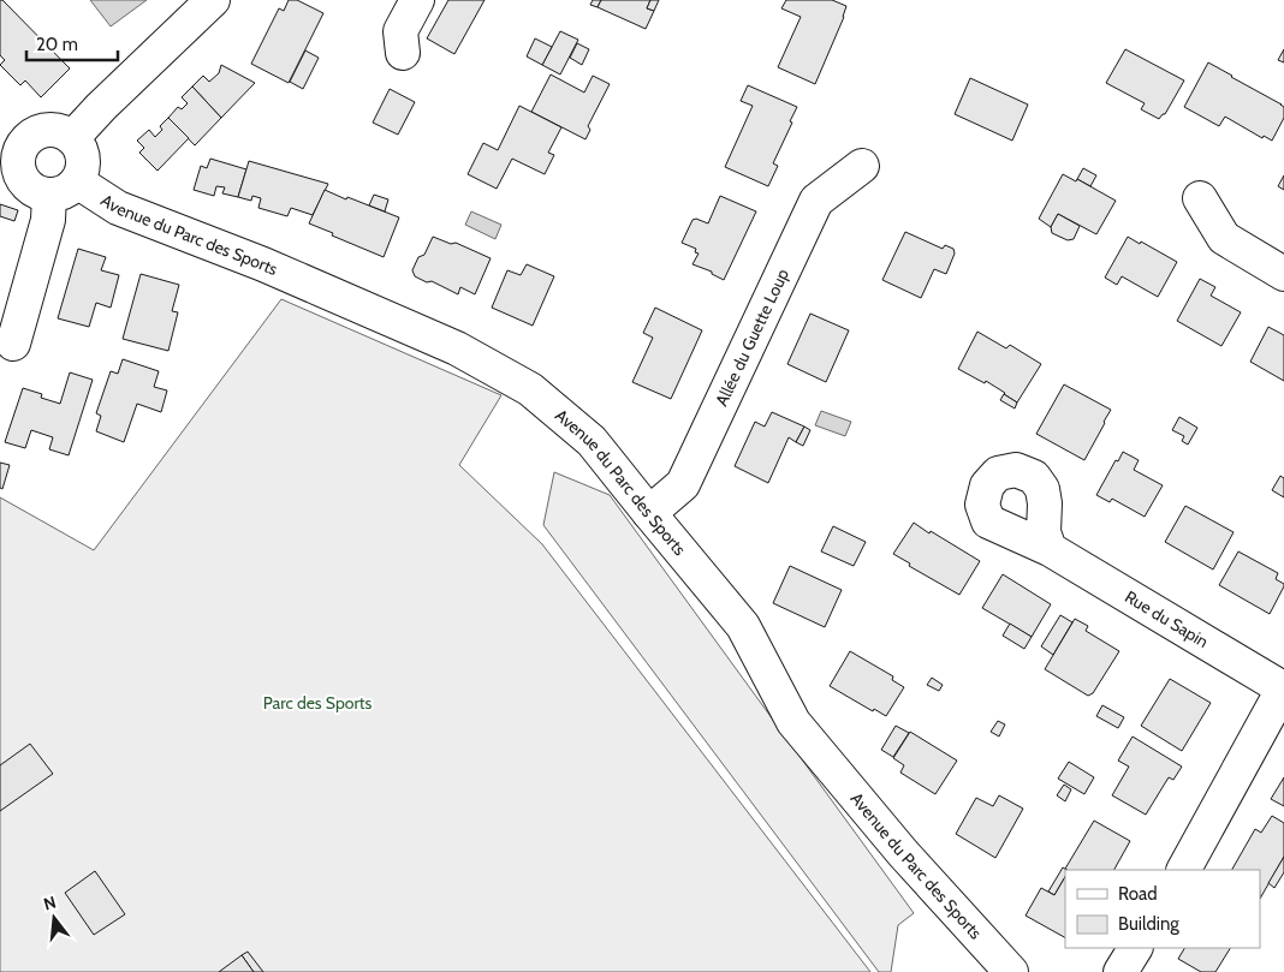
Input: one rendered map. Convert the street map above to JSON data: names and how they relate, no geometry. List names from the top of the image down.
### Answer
{
  "streets": {
    "street": ["Avenue du Parc des Sports", "Allée du Guette Loup", "Rue du Sapin"]
  },
  "crossings": [
    ["Avenue du Parc des Sports", "Allée du Guette Loup"]
  ],
  "parks": ["Parc des Sports"],
  "legend": ["Road", "Building"],
  "scale_bar": "20 m",
  "north": "top"
}
